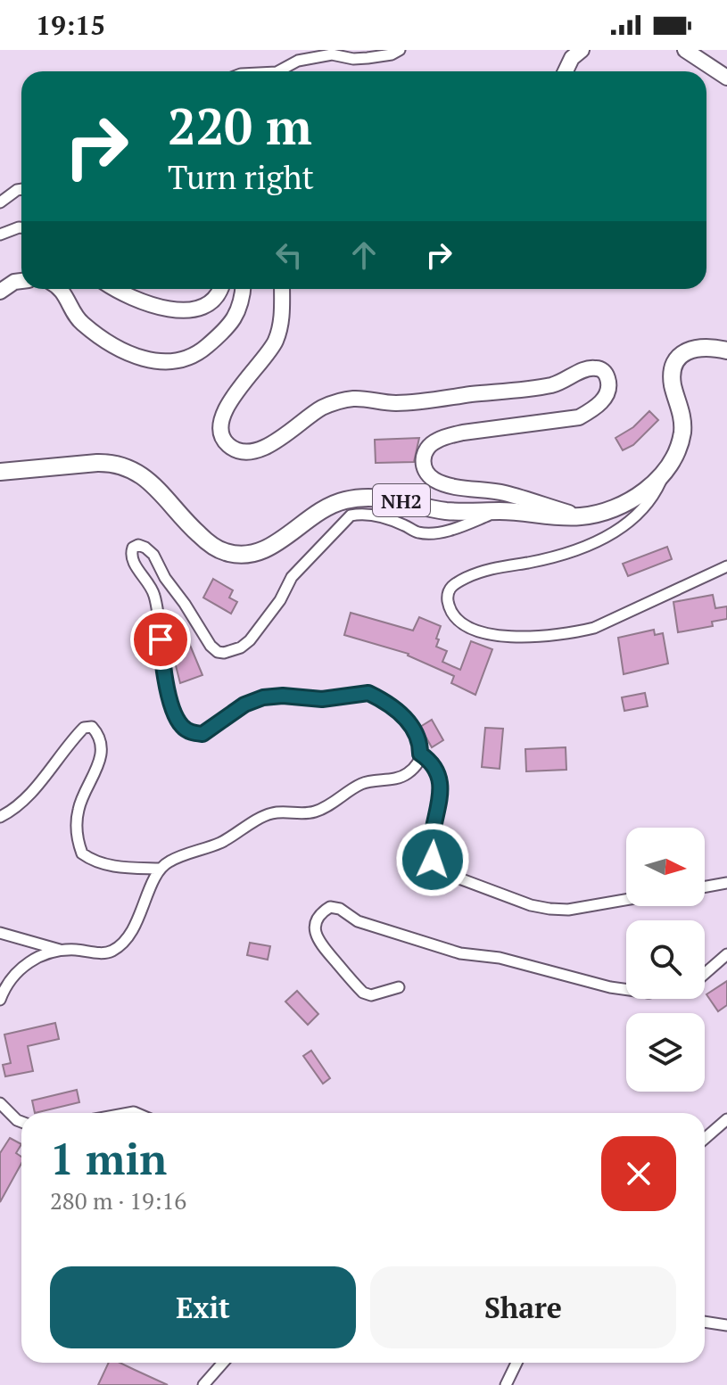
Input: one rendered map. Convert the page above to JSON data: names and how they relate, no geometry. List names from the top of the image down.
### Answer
{
  "streets": {
    "highway": ["NH2"]
  },
  "north": "right",
  "page": {
    "status": "19:15",
    "turn": ["220 m", "Turn right"],
    "heading": ["1 min", "280 m · 19:16"],
    "buttons": ["Exit", "Share"]
  }
}
